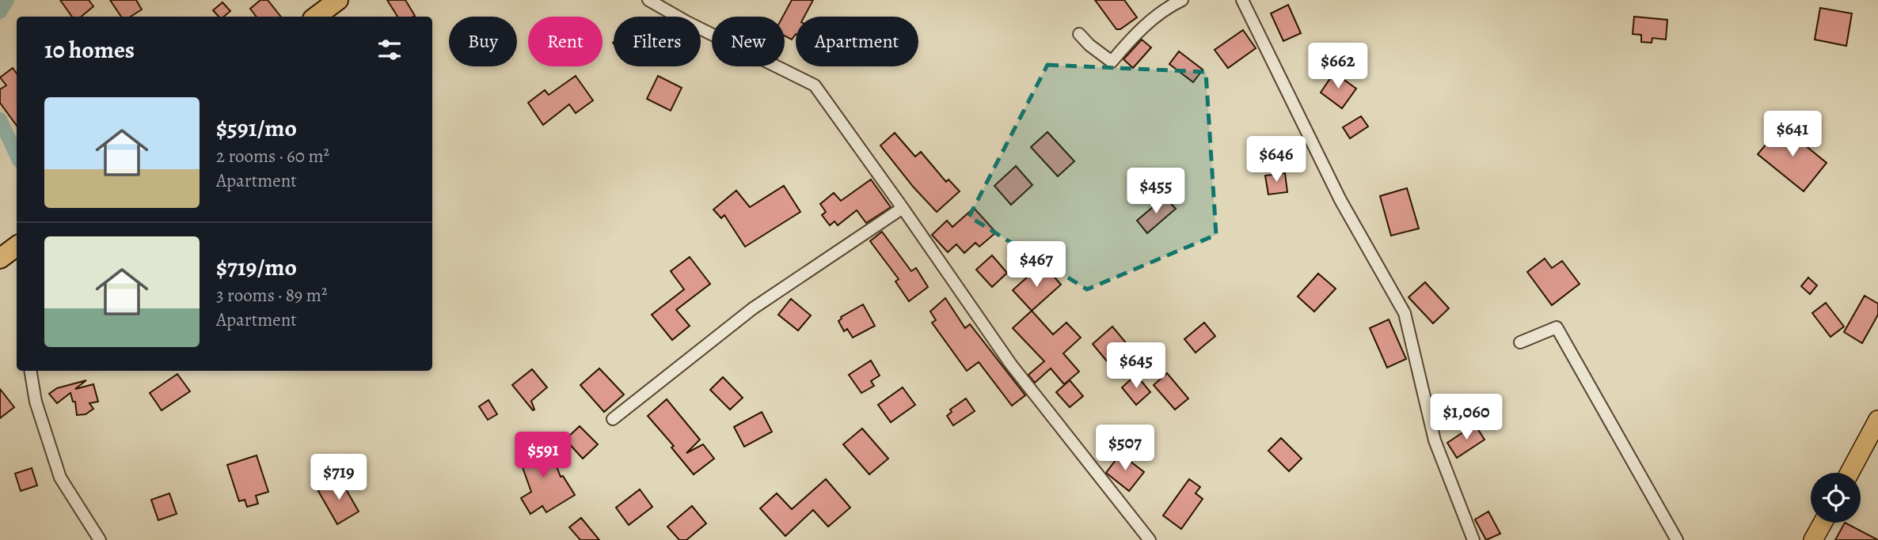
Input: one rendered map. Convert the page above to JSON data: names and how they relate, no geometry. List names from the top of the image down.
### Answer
{
  "page": {
    "chip": [
      "Buy",
      "Rent",
      "Filters",
      "New",
      "Apartment"
    ],
    "heading": "10 homes",
    "price": [
      "$662",
      "$641",
      "$646",
      "$455",
      "$467",
      "$645",
      "$1,060",
      "$507",
      "$591",
      "$719"
    ],
    "list": [
      {
        "name": "$591/mo",
        "note": "2 rooms · 60 m² · Apartment"
      },
      {
        "name": "$719/mo",
        "note": "3 rooms · 89 m² · Apartment"
      }
    ]
  }
}
